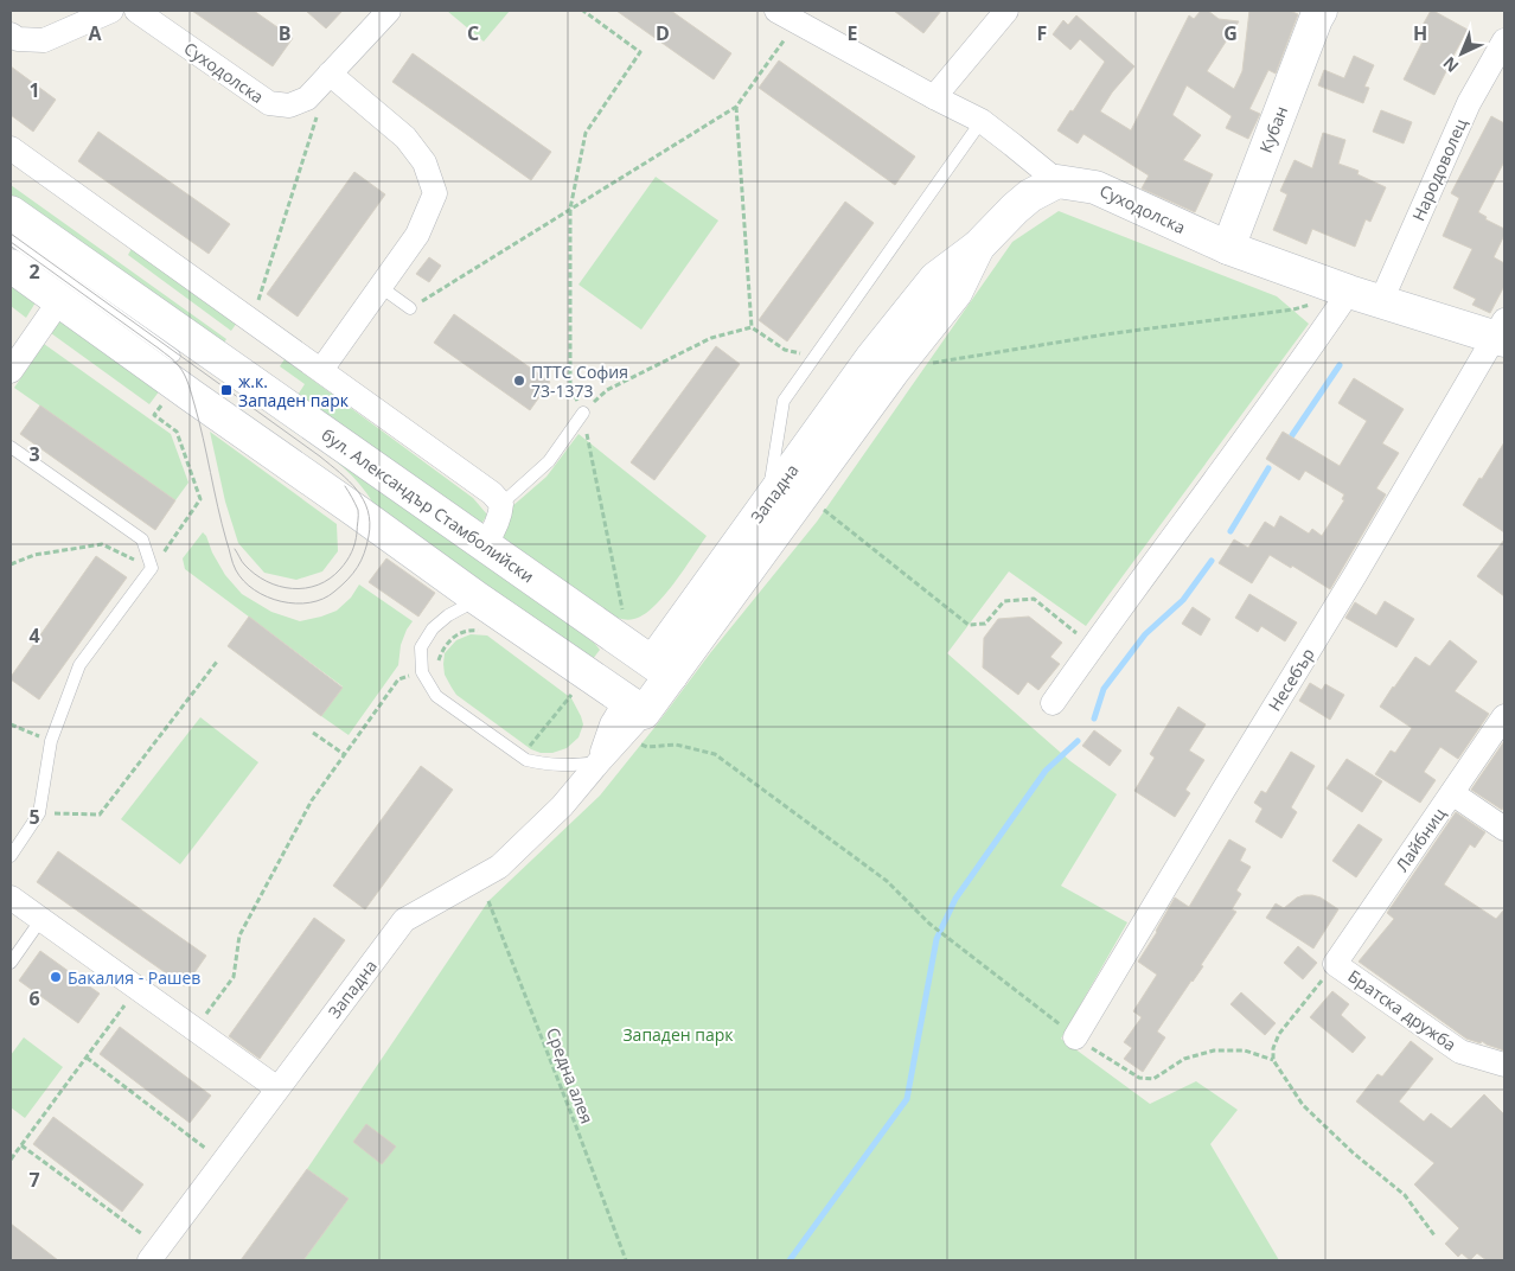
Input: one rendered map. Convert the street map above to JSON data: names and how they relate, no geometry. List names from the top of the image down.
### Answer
{
  "streets": {
    "street": [
      "Суходолска",
      "Кубан",
      "Народоволец",
      "Западна",
      "бул. Александър Стамболийски",
      "Несебър",
      "Лайбниц",
      "Братска дружба"
    ],
    "path": ["Средна алея"]
  },
  "crossings": [
    ["Суходолска", "Кубан"],
    ["Суходолска", "Народоволец"],
    ["Суходолска", "Западна"],
    ["Суходолска", "Несебър"],
    ["Западна", "бул. Александър Стамболийски"],
    ["Лайбниц", "Братска дружба"]
  ],
  "parks": ["Западен парк"],
  "places": {
    "other": ["ПТТС София 73-1373", "Бакалия - Рашев"],
    "transit": ["ж.к. Западен парк"]
  },
  "north": "bottom left",
  "grid": {
    "columns": [
      "A",
      "B",
      "C",
      "D",
      "E",
      "F",
      "G",
      "H"
    ],
    "rows": [
      "1",
      "2",
      "3",
      "4",
      "5",
      "6",
      "7"
    ]
  }
}
